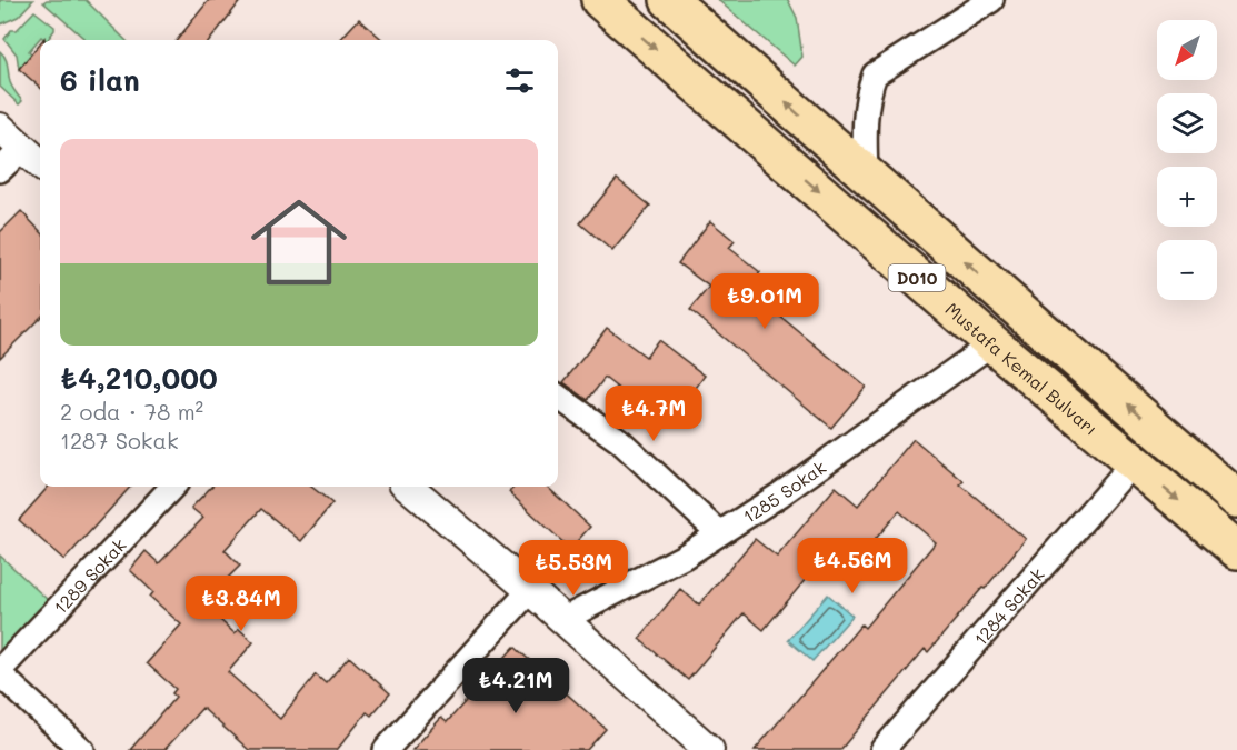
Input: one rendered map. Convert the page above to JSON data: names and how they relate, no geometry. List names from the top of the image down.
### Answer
{
  "streets": {
    "highway": ["D010", "Mustafa Kemal Bulvarı"],
    "street": ["1285 Sokak", "1289 Sokak", "1284 Sokak"]
  },
  "crossings": [
    ["Mustafa Kemal Bulvarı", "1285 Sokak"],
    ["Mustafa Kemal Bulvarı", "1284 Sokak"]
  ],
  "north": "bottom left",
  "page": {
    "map_buttons": ["+", "−"],
    "heading": "6 ilan",
    "list": [
      {
        "name": "₺4,210,000",
        "note": "2 oda · 78 m² · 1287 Sokak"
      }
    ],
    "price": [
      "₺9.01M",
      "₺4.7M",
      "₺4.56M",
      "₺5.53M",
      "₺3.84M",
      "₺4.21M"
    ]
  }
}
